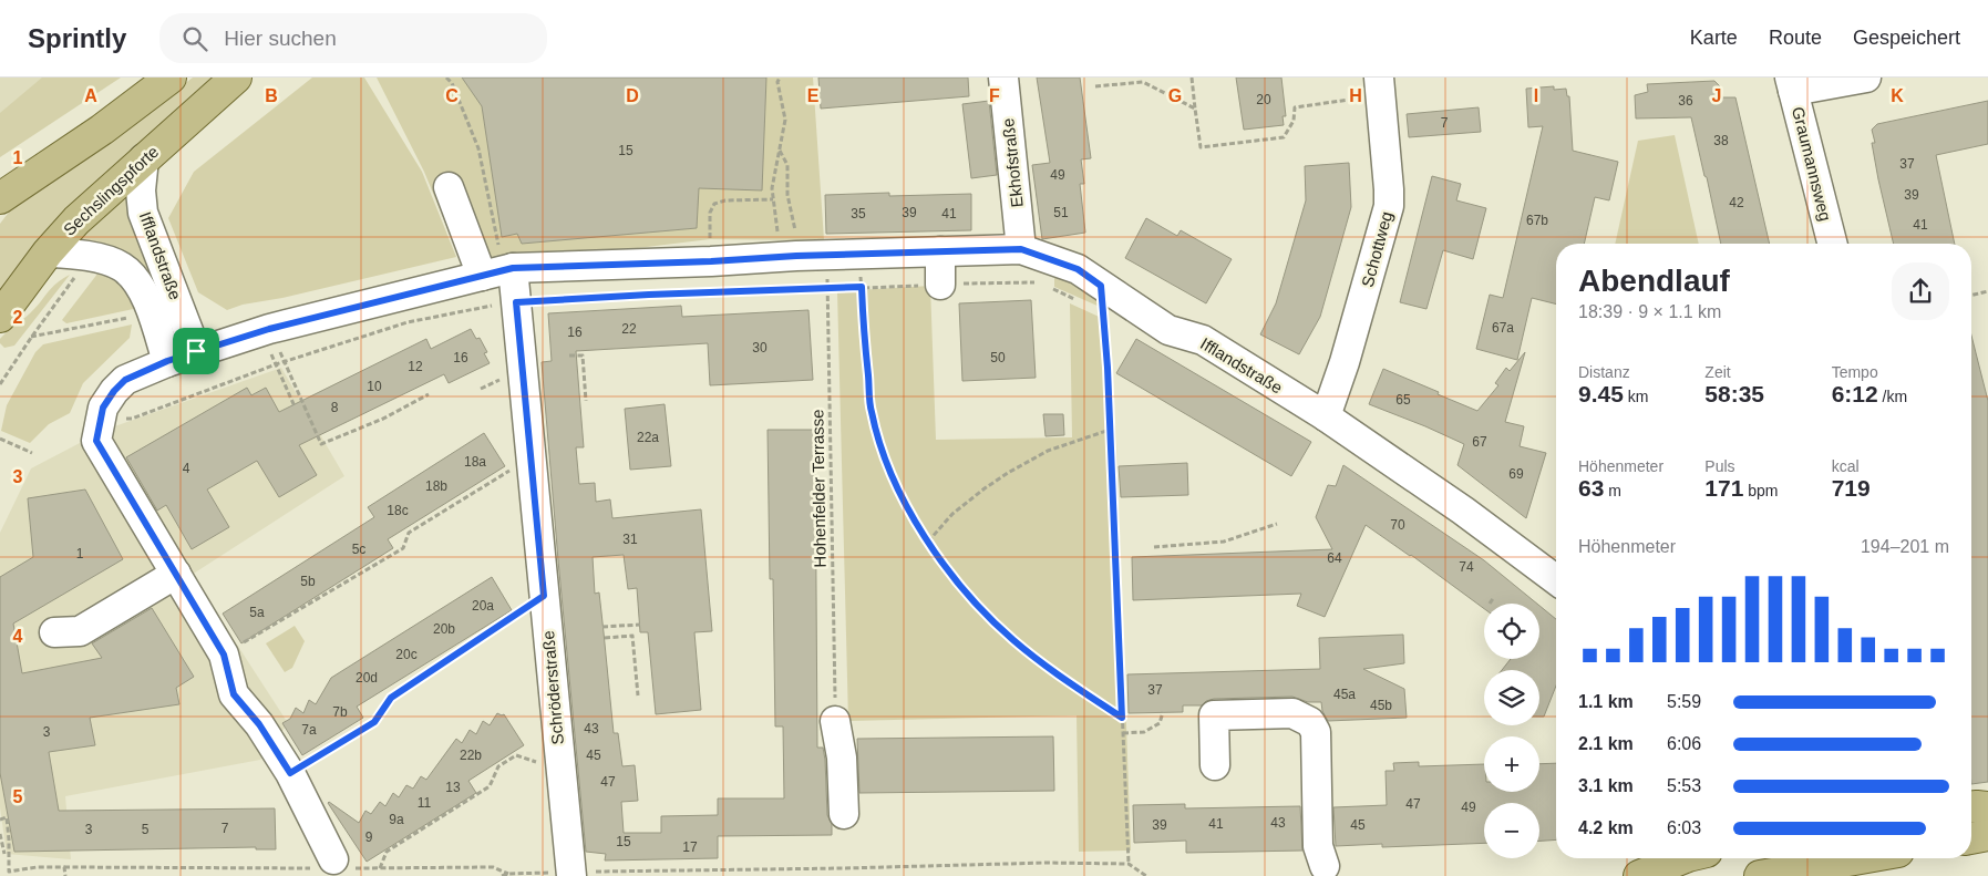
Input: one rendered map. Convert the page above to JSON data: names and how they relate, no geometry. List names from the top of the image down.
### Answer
{
  "streets": {
    "main road": ["Sechslingspforte"],
    "street": [
      "Ekhofstraße",
      "Graumannsweg",
      "Schottweg",
      "Ifflandstraße",
      "Schröderstraße"
    ],
    "path": ["Hohenfelder Terrasse"]
  },
  "crossings": [
    ["Ekhofstraße", "Ifflandstraße"],
    ["Sechslingspforte", "Ifflandstraße"],
    ["Schottweg", "Ifflandstraße"],
    ["Ifflandstraße", "Hohenfelder Terrasse"],
    ["Ifflandstraße", "Schröderstraße"]
  ],
  "house_numbers": [
    "20",
    "36",
    "7",
    "38",
    "15",
    "37",
    "49",
    "39",
    "42",
    "39",
    "51",
    "35",
    "41",
    "67b",
    "41",
    "67a",
    "22",
    "16",
    "30",
    "16",
    "50",
    "12",
    "10",
    "65",
    "8",
    "22a",
    "67",
    "18a",
    "4",
    "69",
    "18b",
    "18c",
    "70",
    "31",
    "5c",
    "1",
    "64",
    "74",
    "5b",
    "20a",
    "5a",
    "20b",
    "20c",
    "20d",
    "37",
    "45a",
    "45b",
    "7b",
    "43",
    "7a",
    "3",
    "22b",
    "45",
    "47",
    "13",
    "11",
    "47",
    "49",
    "9a",
    "43",
    "41",
    "39",
    "45",
    "7",
    "3",
    "5",
    "9",
    "15",
    "17"
  ],
  "page": {
    "header": "Sprintly",
    "search": "Hier suchen",
    "nav": ["Karte", "Route", "Gespeichert"],
    "heading": ["Abendlauf", "18:39 · 9 × 1.1 km"],
    "stats": [
      ["Distanz", "9.45 km"],
      ["Zeit", "58:35"],
      ["Tempo", "6:12 /km"],
      ["Höhenmeter", "63 m"],
      ["Puls", "171 bpm"],
      ["kcal", "719"]
    ],
    "chart": ["Höhenmeter", "194–201 m"],
    "map_buttons": ["+", "−"],
    "list": [
      {
        "name": "1.1 km",
        "note": "5:59"
      },
      {
        "name": "2.1 km",
        "note": "6:06"
      },
      {
        "name": "3.1 km",
        "note": "5:53"
      },
      {
        "name": "4.2 km",
        "note": "6:03"
      }
    ]
  },
  "grid": {
    "columns": [
      "A",
      "B",
      "C",
      "D",
      "E",
      "F",
      "G",
      "H",
      "I",
      "J",
      "K"
    ],
    "rows": [
      "1",
      "2",
      "3",
      "4",
      "5"
    ]
  }
}
